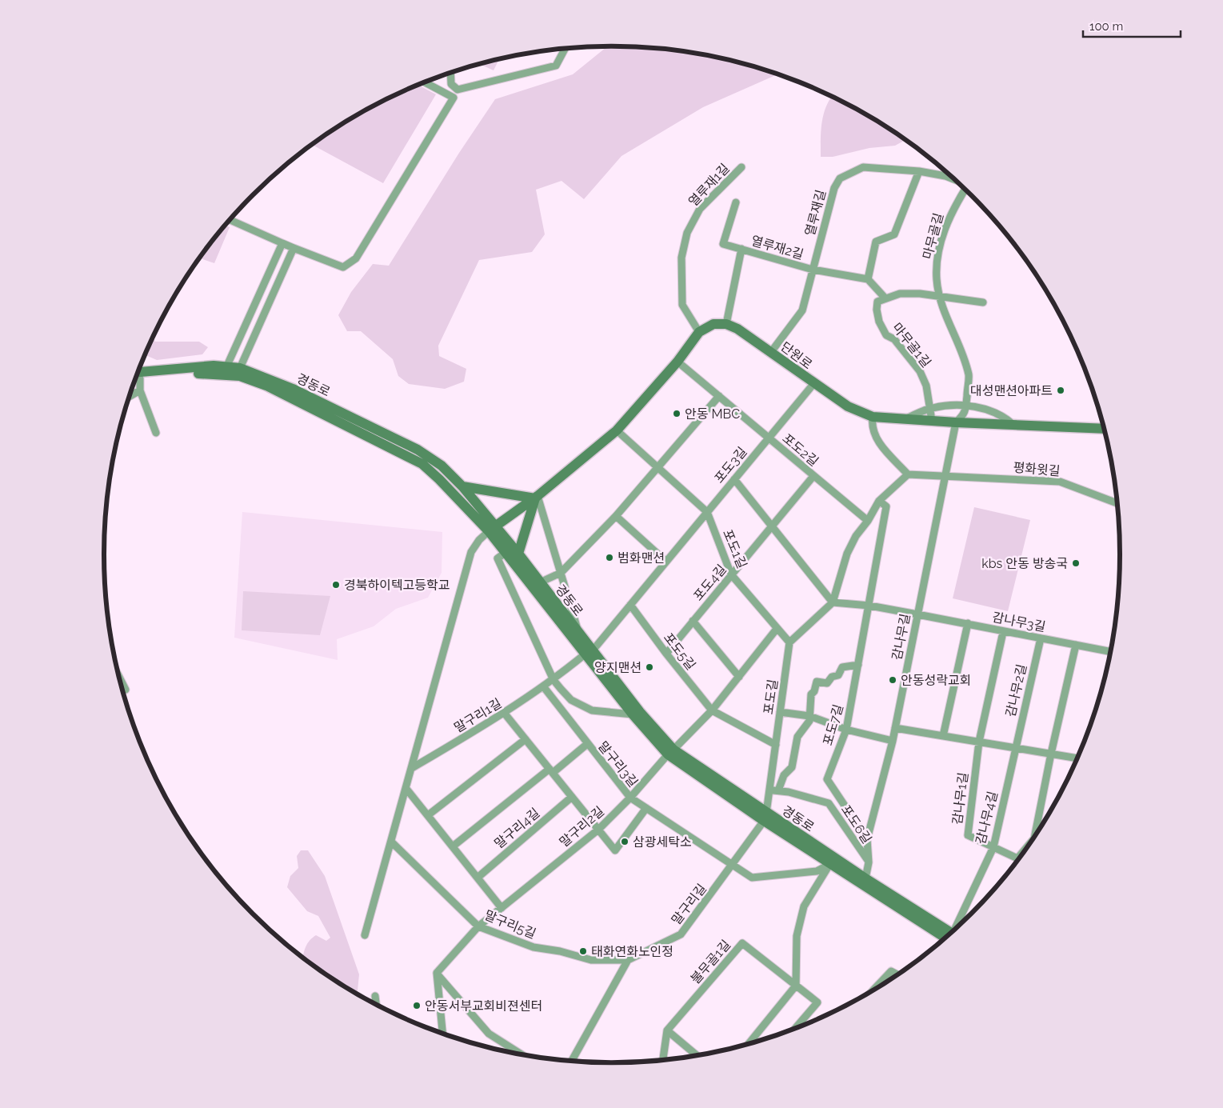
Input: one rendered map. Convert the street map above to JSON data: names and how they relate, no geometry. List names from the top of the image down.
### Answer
{
  "streets": {
    "street": [
      "열루재1길",
      "열루재길",
      "마무골길",
      "열루재2길",
      "마무골1길",
      "단원로",
      "경동로",
      "포도2길",
      "포도3길",
      "평화윗길",
      "포도1길",
      "포도4길",
      "감나무3길",
      "감나무길",
      "포도5길",
      "감나무2길",
      "포도길",
      "말구리1길",
      "포도7길",
      "말구리3길",
      "감나무1길",
      "감나무4길",
      "포도6길",
      "말구리2길",
      "말구리4길",
      "말구리길",
      "말구리5길",
      "불무골1길"
    ]
  },
  "crossings": [
    ["열루재길", "마무골길"],
    ["열루재길", "열루재2길"],
    ["열루재길", "단원로"],
    ["마무골길", "단원로"],
    ["마무골길", "감나무길"],
    ["마무골1길", "단원로"],
    ["단원로", "포도3길"],
    ["단원로", "감나무길"],
    ["경동로", "포도3길"],
    ["경동로", "감나무길"],
    ["경동로", "포도길"],
    ["경동로", "말구리1길"],
    ["경동로", "말구리3길"],
    ["경동로", "말구리2길"],
    ["경동로", "말구리길"],
    ["포도2길", "포도3길"],
    ["포도2길", "포도4길"],
    ["포도3길", "포도1길"],
    ["포도3길", "포도5길"],
    ["포도3길", "말구리1길"],
    ["평화윗길", "감나무길"],
    ["포도1길", "포도4길"],
    ["포도1길", "포도길"],
    ["포도4길", "포도5길"],
    ["감나무3길", "감나무길"],
    ["감나무3길", "감나무2길"],
    ["감나무길", "포도7길"],
    ["감나무길", "포도6길"],
    ["포도5길", "포도길"],
    ["포도5길", "말구리2길"],
    ["감나무2길", "감나무1길"],
    ["감나무2길", "감나무4길"],
    ["포도길", "포도6길"],
    ["포도길", "말구리길"],
    ["말구리1길", "말구리3길"],
    ["말구리3길", "말구리2길"],
    ["말구리3길", "말구리4길"],
    ["말구리3길", "말구리길"],
    ["감나무1길", "감나무4길"],
    ["말구리2길", "말구리5길"],
    ["말구리길", "말구리5길"]
  ],
  "places": [
    "대성맨션아파트",
    "안동 MBC",
    "범화맨션",
    "kbs 안동 방송국",
    "경북하이텍고등학교",
    "양지맨션",
    "안동성락교회",
    "삼광세탁소",
    "태화연화노인정",
    "안동서부교회비젼센터"
  ],
  "scale_bar": "100 m"
}
